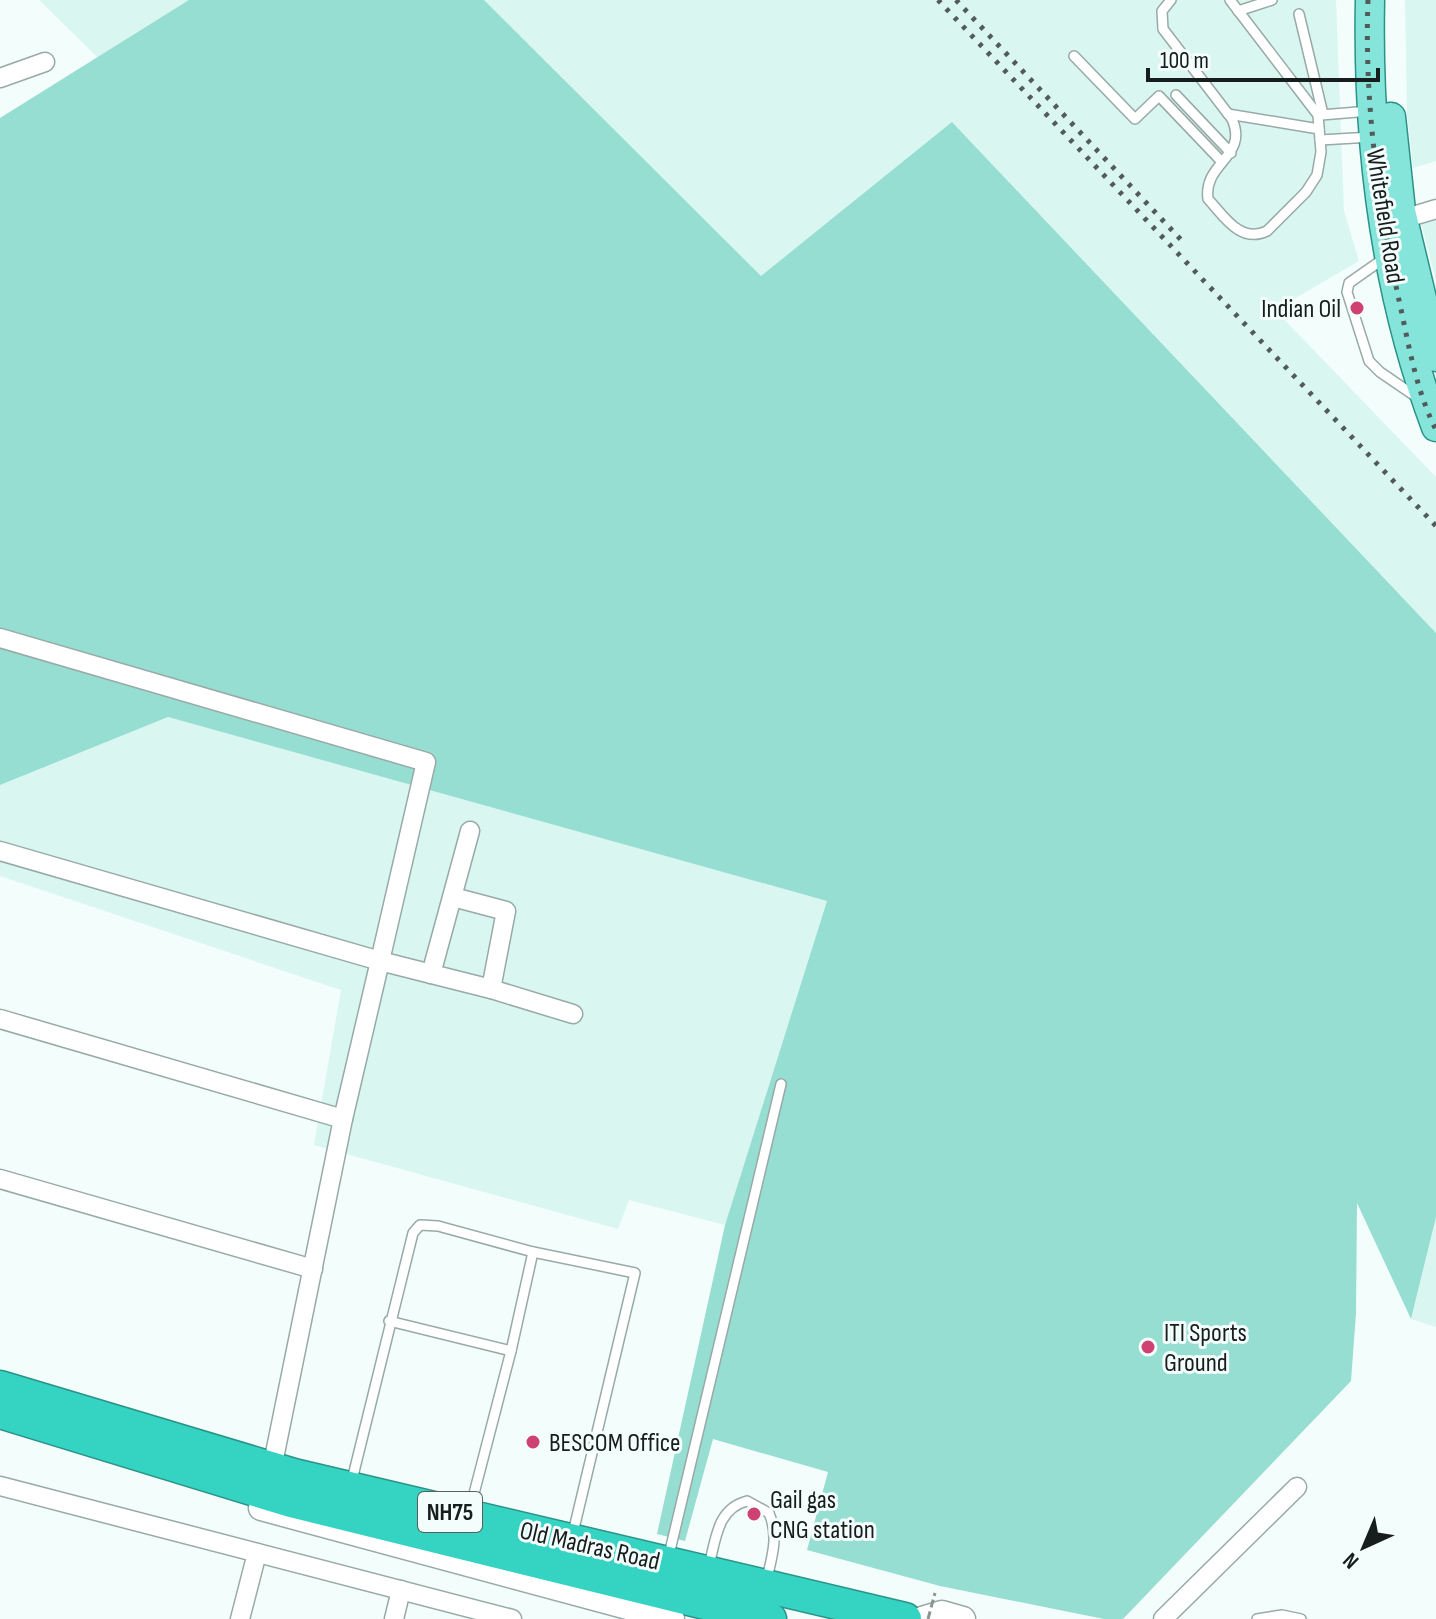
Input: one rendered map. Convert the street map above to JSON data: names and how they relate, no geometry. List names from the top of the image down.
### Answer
{
  "streets": {
    "highway": ["NH75", "Old Madras Road"],
    "main road": ["Whitefield Road"]
  },
  "places": [
    "Indian Oil",
    "ITI Sports Ground",
    "BESCOM Office",
    "Gail gas CNG station"
  ],
  "scale_bar": "100 m",
  "north": "bottom left"
}
